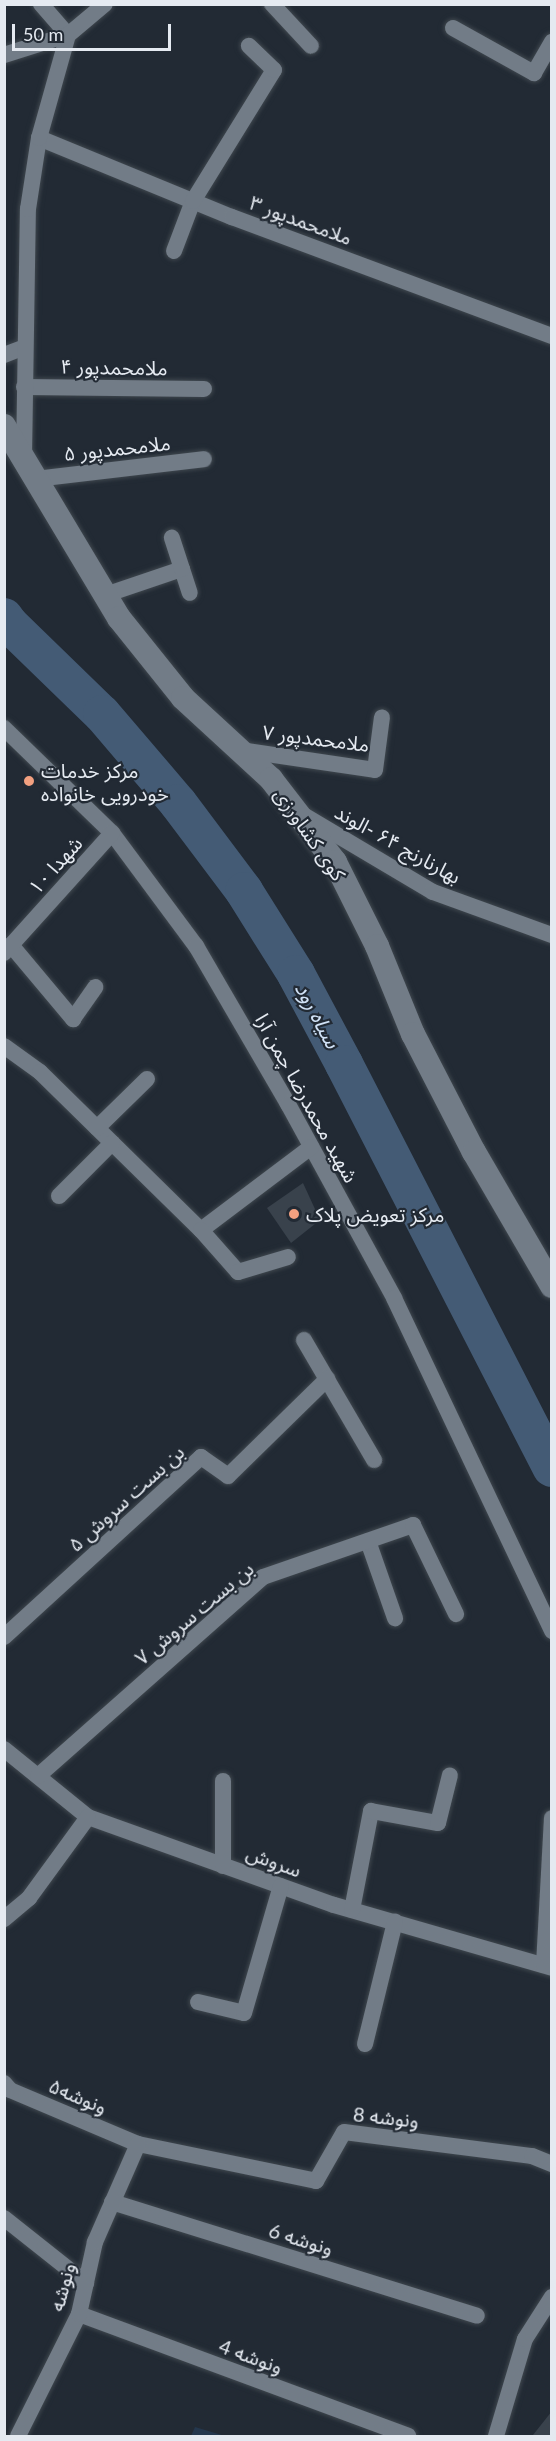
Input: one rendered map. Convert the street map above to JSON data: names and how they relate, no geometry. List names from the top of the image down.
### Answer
{
  "streets": {
    "street": [
      "ملامحمدپور ۳",
      "ملامحمدپور ۴",
      "ملامحمدپور ۵",
      "ملامحمدپور ۷",
      "کوی کشاورزی",
      "بهارنارنج ۶۴ -الوند",
      "شهدا ۱۰",
      "شهید محمدرضا چمن آرا",
      "بن بست سروش ۵",
      "بن بست سروش ۷",
      "سروش",
      "ونوشه۵",
      "ونوشه 8",
      "ونوشه 6",
      "ونوشه",
      "ونوشه 4"
    ]
  },
  "crossings": [
    ["ملامحمدپور ۵", "کوی کشاورزی"],
    ["ملامحمدپور ۷", "کوی کشاورزی"],
    ["کوی کشاورزی", "بهارنارنج ۶۴ -الوند"],
    ["شهدا ۱۰", "شهید محمدرضا چمن آرا"],
    ["بن بست سروش ۷", "سروش"],
    ["ونوشه۵", "ونوشه 8"],
    ["ونوشه۵", "ونوشه"],
    ["ونوشه 8", "ونوشه"],
    ["ونوشه 6", "ونوشه"],
    ["ونوشه", "ونوشه 4"]
  ],
  "water": ["سیاه رود"],
  "places": ["مرکز خدمات خودرویی خانواده", "مرکز تعویض پلاک"],
  "scale_bar": "50 m"
}
